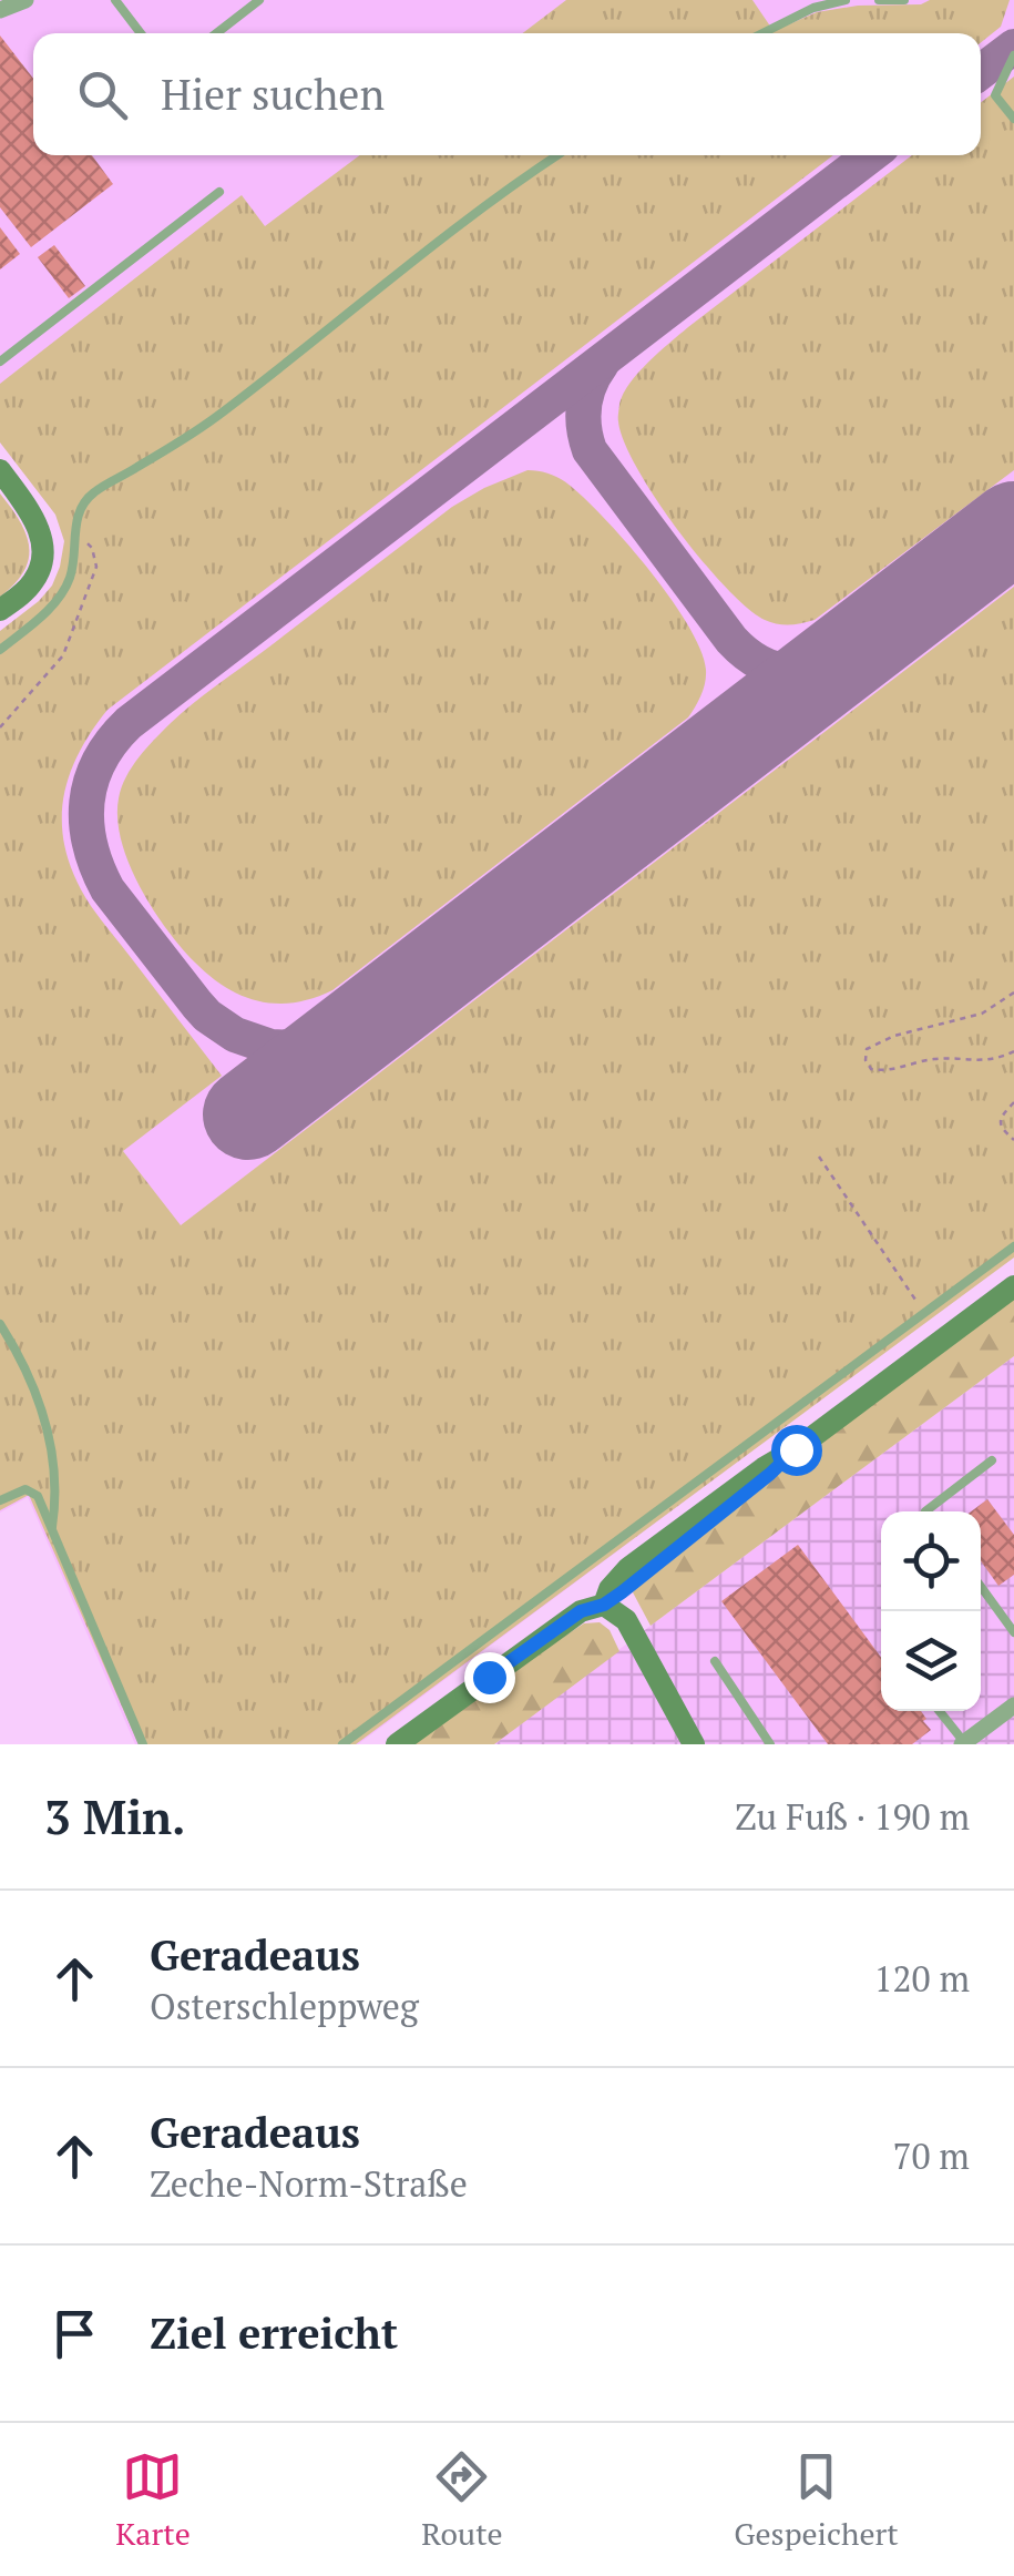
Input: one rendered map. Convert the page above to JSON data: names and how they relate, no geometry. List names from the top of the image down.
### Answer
{
  "page": {
    "search": "Hier suchen",
    "heading": ["3 Min.", "Zu Fuß · 190 m"],
    "list": [
      ["Geradeaus", "Osterschleppweg", "120 m"],
      ["Geradeaus", "Zeche-Norm-Straße", "70 m"],
      "Ziel erreicht"
    ],
    "nav": ["Karte", "Route", "Gespeichert"]
  }
}
